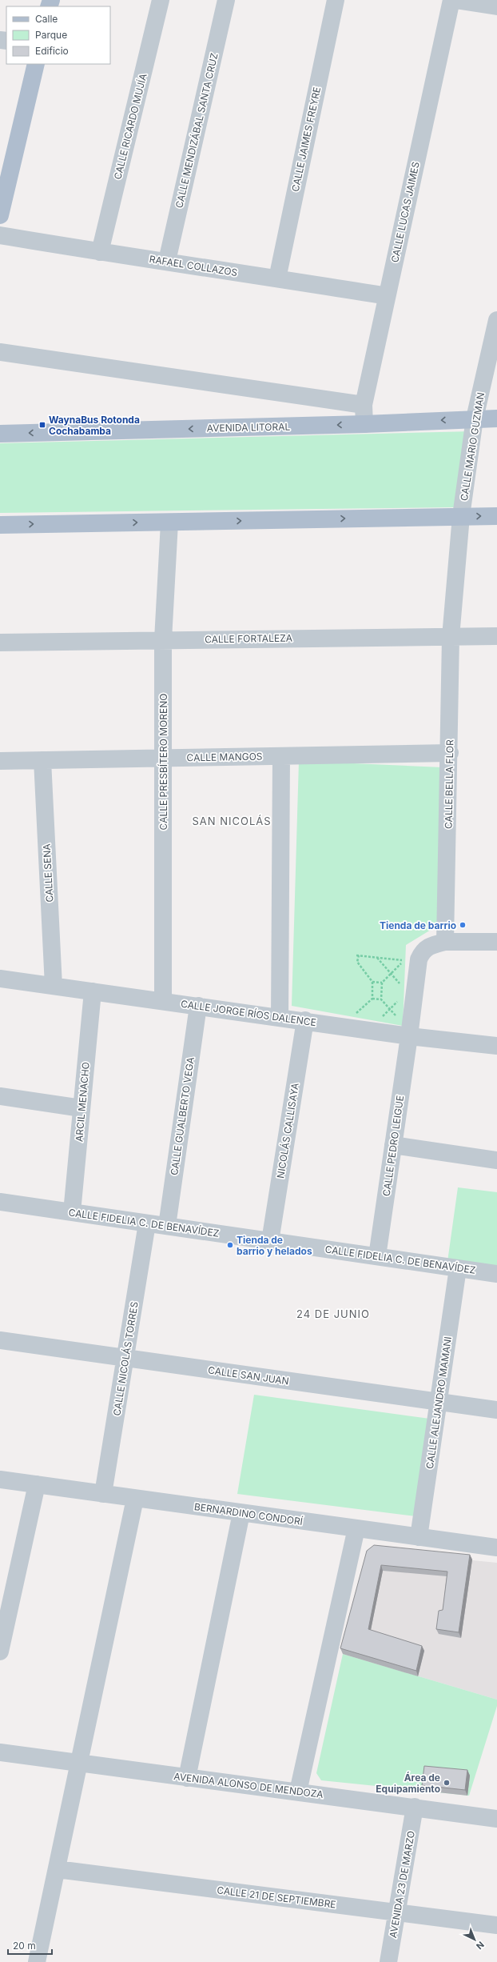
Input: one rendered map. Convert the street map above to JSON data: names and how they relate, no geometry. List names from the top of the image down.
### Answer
{
  "streets": {
    "main road": ["AVENIDA LITORAL"],
    "street": [
      "CALLE RICARDO MUJÍA",
      "CALLE MENDIZÁBAL SANTA CRUZ",
      "CALLE JAIMES FREYRE",
      "CALLE LUCAS JAIMES",
      "RAFAEL COLLAZOS",
      "CALLE MARIO GUZMAN",
      "CALLE FORTALEZA",
      "CALLE MANGOS",
      "CALLE PRESBÍTERO MORENO",
      "CALLE BELLA FLOR",
      "CALLE SENA",
      "CALLE JORGE RÍOS DALENCE",
      "ARCIL MENACHO",
      "CALLE GUALBERTO VEGA",
      "NICOLÁS CALLISAYA",
      "CALLE PEDRO LEIGUE",
      "CALLE FIDELIA C. DE BENAVÍDEZ",
      "CALLE NICOLÁS TORRES",
      "CALLE SAN JUAN",
      "CALLE ALEJANDRO MAMANI",
      "BERNARDINO CONDORÍ",
      "AVENIDA ALONSO DE MENDOZA",
      "AVENIDA 23 DE MARZO",
      "CALLE 21 DE SEPTIEMBRE"
    ]
  },
  "crossings": [
    ["CALLE RICARDO MUJÍA", "RAFAEL COLLAZOS"],
    ["CALLE MENDIZÁBAL SANTA CRUZ", "RAFAEL COLLAZOS"],
    ["CALLE JAIMES FREYRE", "RAFAEL COLLAZOS"],
    ["CALLE LUCAS JAIMES", "RAFAEL COLLAZOS"],
    ["CALLE LUCAS JAIMES", "AVENIDA LITORAL"],
    ["AVENIDA LITORAL", "CALLE MARIO GUZMAN"],
    ["CALLE MARIO GUZMAN", "CALLE BELLA FLOR"],
    ["CALLE FORTALEZA", "CALLE PRESBÍTERO MORENO"],
    ["CALLE FORTALEZA", "CALLE BELLA FLOR"],
    ["CALLE MANGOS", "CALLE PRESBÍTERO MORENO"],
    ["CALLE MANGOS", "CALLE BELLA FLOR"],
    ["CALLE MANGOS", "CALLE SENA"],
    ["CALLE PRESBÍTERO MORENO", "CALLE JORGE RÍOS DALENCE"],
    ["CALLE SENA", "CALLE JORGE RÍOS DALENCE"],
    ["CALLE JORGE RÍOS DALENCE", "ARCIL MENACHO"],
    ["CALLE JORGE RÍOS DALENCE", "CALLE GUALBERTO VEGA"],
    ["CALLE JORGE RÍOS DALENCE", "NICOLÁS CALLISAYA"],
    ["CALLE JORGE RÍOS DALENCE", "CALLE PEDRO LEIGUE"],
    ["ARCIL MENACHO", "CALLE FIDELIA C. DE BENAVÍDEZ"],
    ["CALLE GUALBERTO VEGA", "CALLE FIDELIA C. DE BENAVÍDEZ"],
    ["NICOLÁS CALLISAYA", "CALLE FIDELIA C. DE BENAVÍDEZ"],
    ["CALLE PEDRO LEIGUE", "CALLE FIDELIA C. DE BENAVÍDEZ"],
    ["CALLE FIDELIA C. DE BENAVÍDEZ", "CALLE NICOLÁS TORRES"],
    ["CALLE FIDELIA C. DE BENAVÍDEZ", "CALLE ALEJANDRO MAMANI"],
    ["CALLE NICOLÁS TORRES", "CALLE SAN JUAN"],
    ["CALLE NICOLÁS TORRES", "BERNARDINO CONDORÍ"],
    ["CALLE SAN JUAN", "CALLE ALEJANDRO MAMANI"],
    ["CALLE ALEJANDRO MAMANI", "BERNARDINO CONDORÍ"],
    ["AVENIDA ALONSO DE MENDOZA", "AVENIDA 23 DE MARZO"],
    ["AVENIDA 23 DE MARZO", "CALLE 21 DE SEPTIEMBRE"]
  ],
  "districts": ["SAN NICOLÁS", "24 DE JUNIO"],
  "places": {
    "transit": ["WaynaBus Rotonda Cochabamba"],
    "other": ["Tienda de barrio", "Tienda de barrio y helados", "Área de Equipamiento"]
  },
  "legend": ["Calle", "Parque", "Edificio"],
  "scale_bar": "20 m",
  "north": "bottom right"
}
